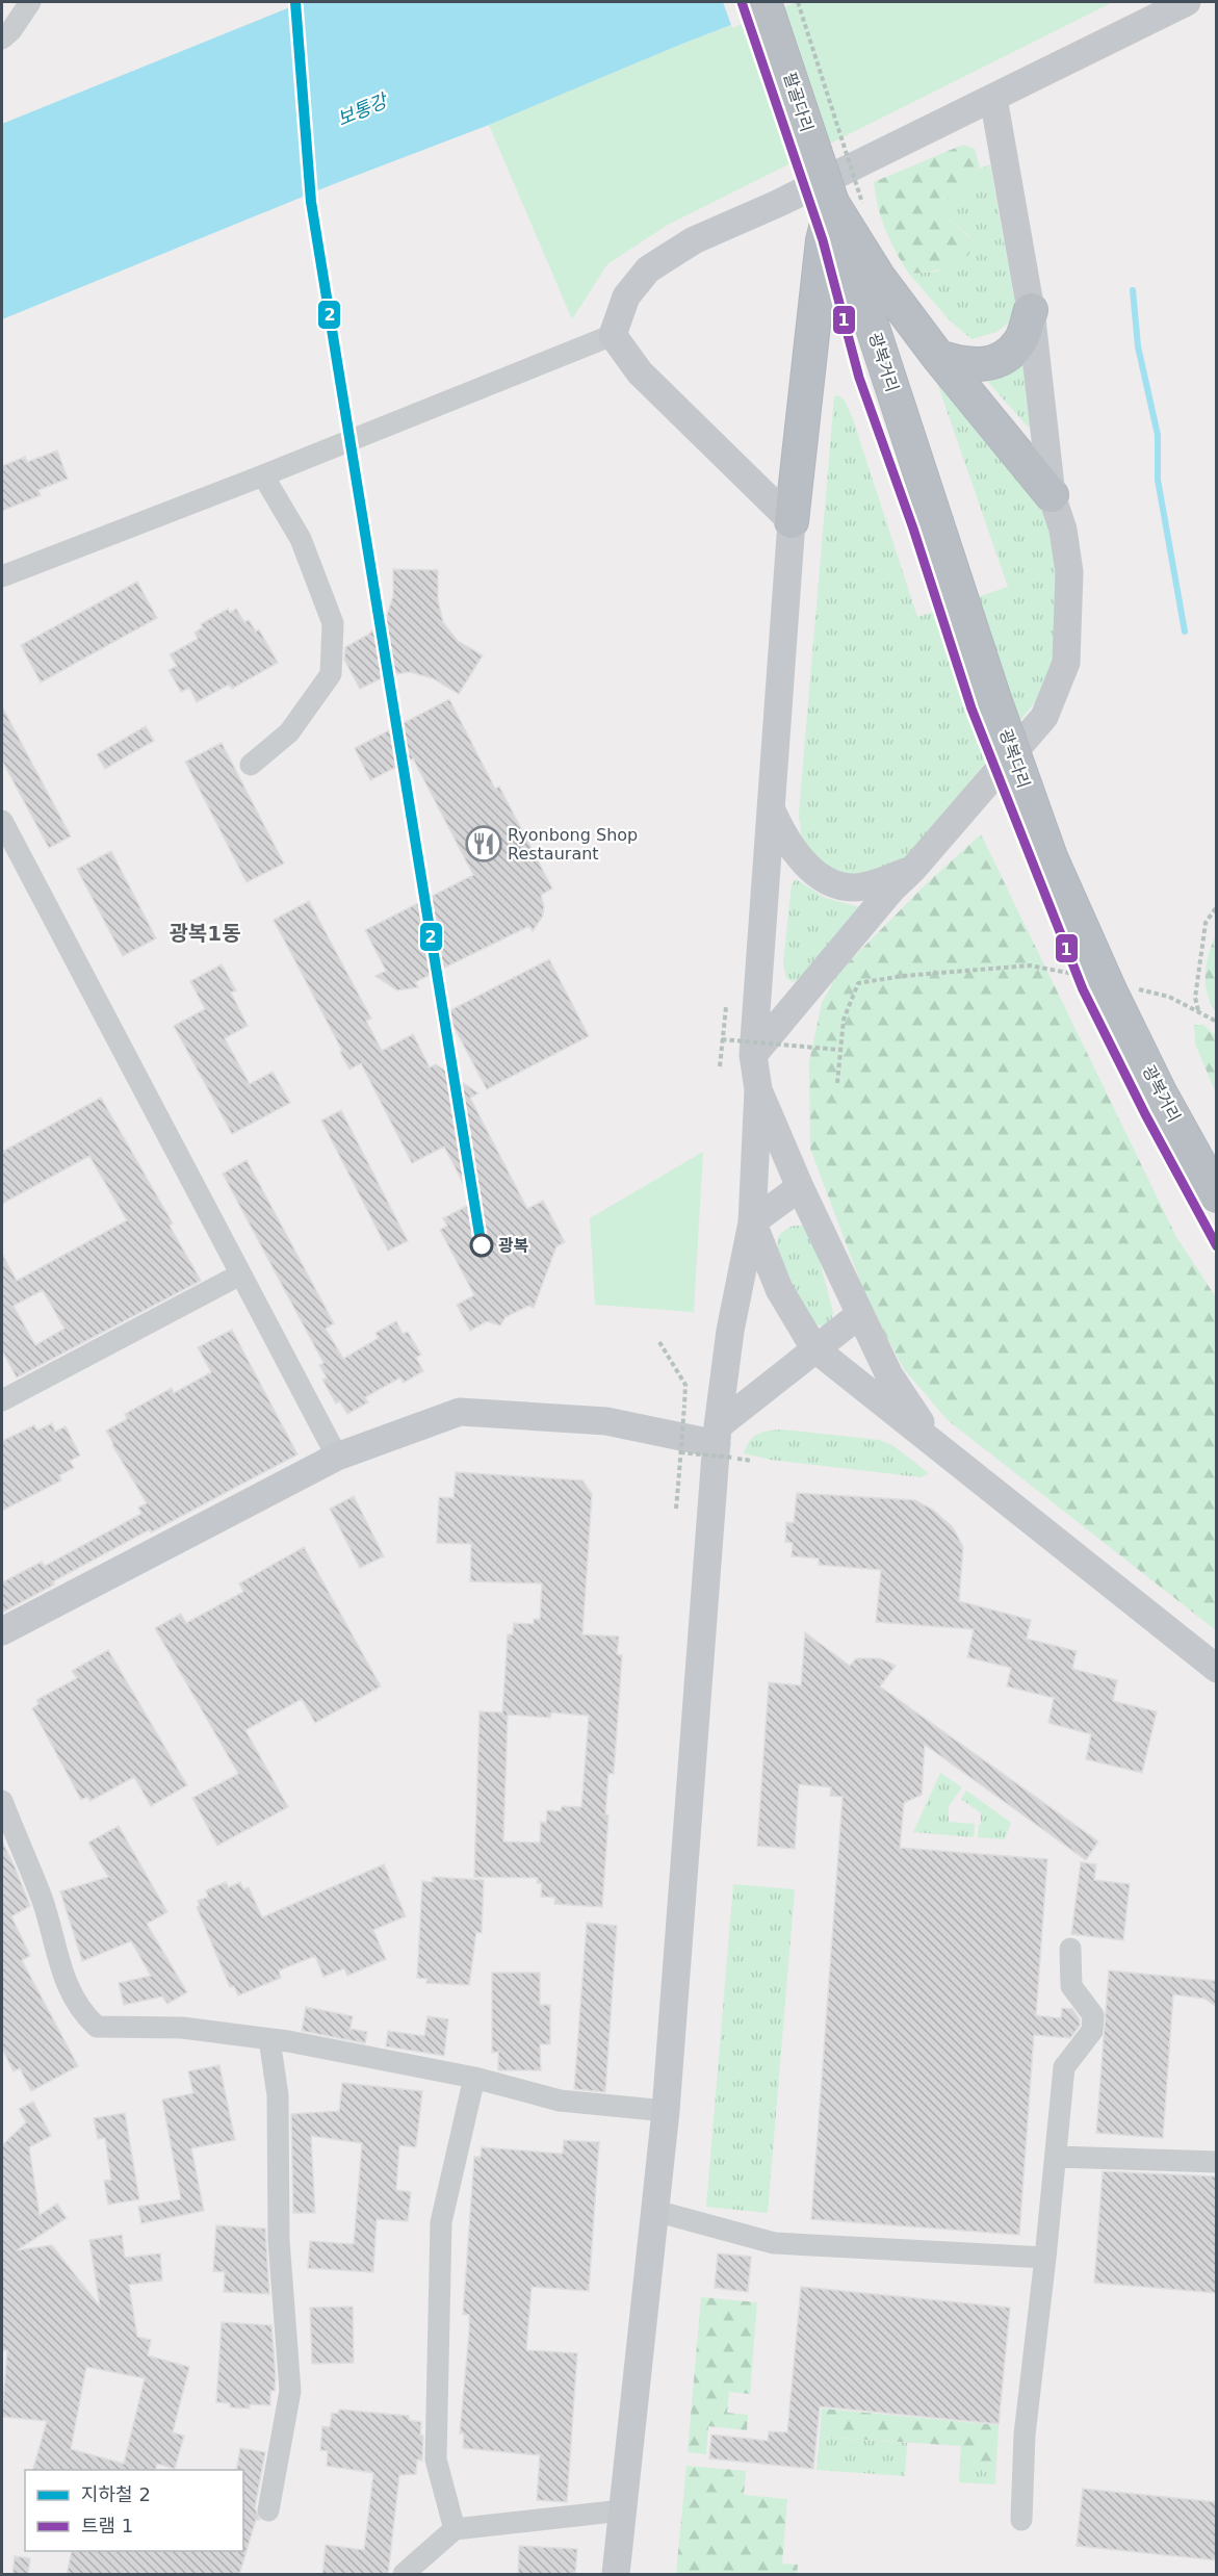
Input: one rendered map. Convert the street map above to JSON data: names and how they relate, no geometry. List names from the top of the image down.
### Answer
{
  "streets": {
    "highway": ["팔골다리", "광복거리", "광복다리"]
  },
  "crossings": [
    ["팔골다리", "광복거리"],
    ["광복거리", "광복다리"]
  ],
  "districts": ["광복1동"],
  "water": ["보통강"],
  "places": {
    "restaurant": ["Ryonbong Shop Restaurant"],
    "other": ["광복"]
  },
  "lines": ["metro line 2", "tram line 1"],
  "legend": ["지하철 2", "트램 1"]
}
